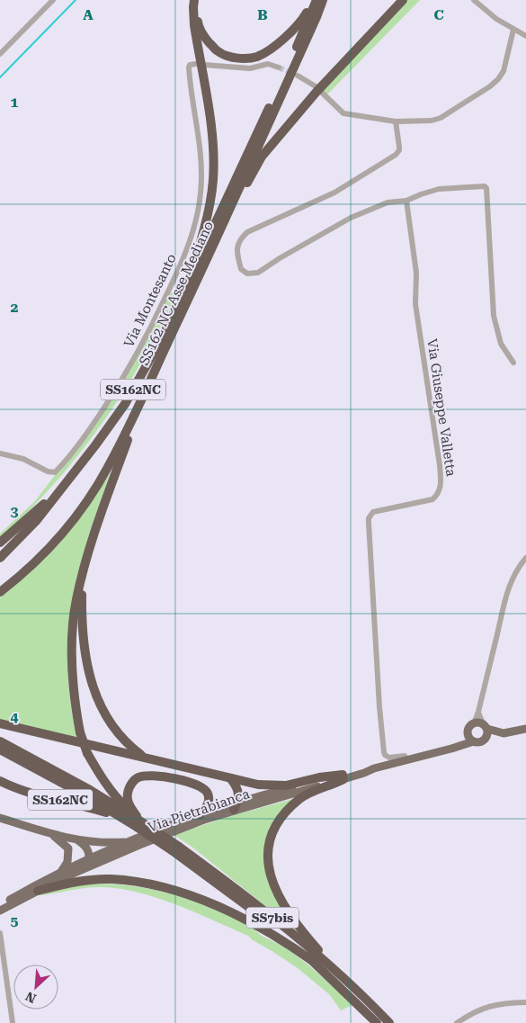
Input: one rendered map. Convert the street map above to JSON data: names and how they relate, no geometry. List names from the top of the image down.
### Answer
{
  "streets": {
    "highway": ["SS162 NC Asse Mediano", "SS162NC", "SS7bis"],
    "main road": ["Via Pietrabianca"],
    "street": ["Via Montesanto", "Via Giuseppe Valletta"]
  },
  "crossings": [
    ["SS162NC", "SS7bis"],
    ["Via Giuseppe Valletta", "Via Pietrabianca"]
  ],
  "north": "bottom left",
  "grid": {
    "columns": ["A", "B", "C"],
    "rows": [
      "1",
      "2",
      "3",
      "4",
      "5"
    ]
  }
}
